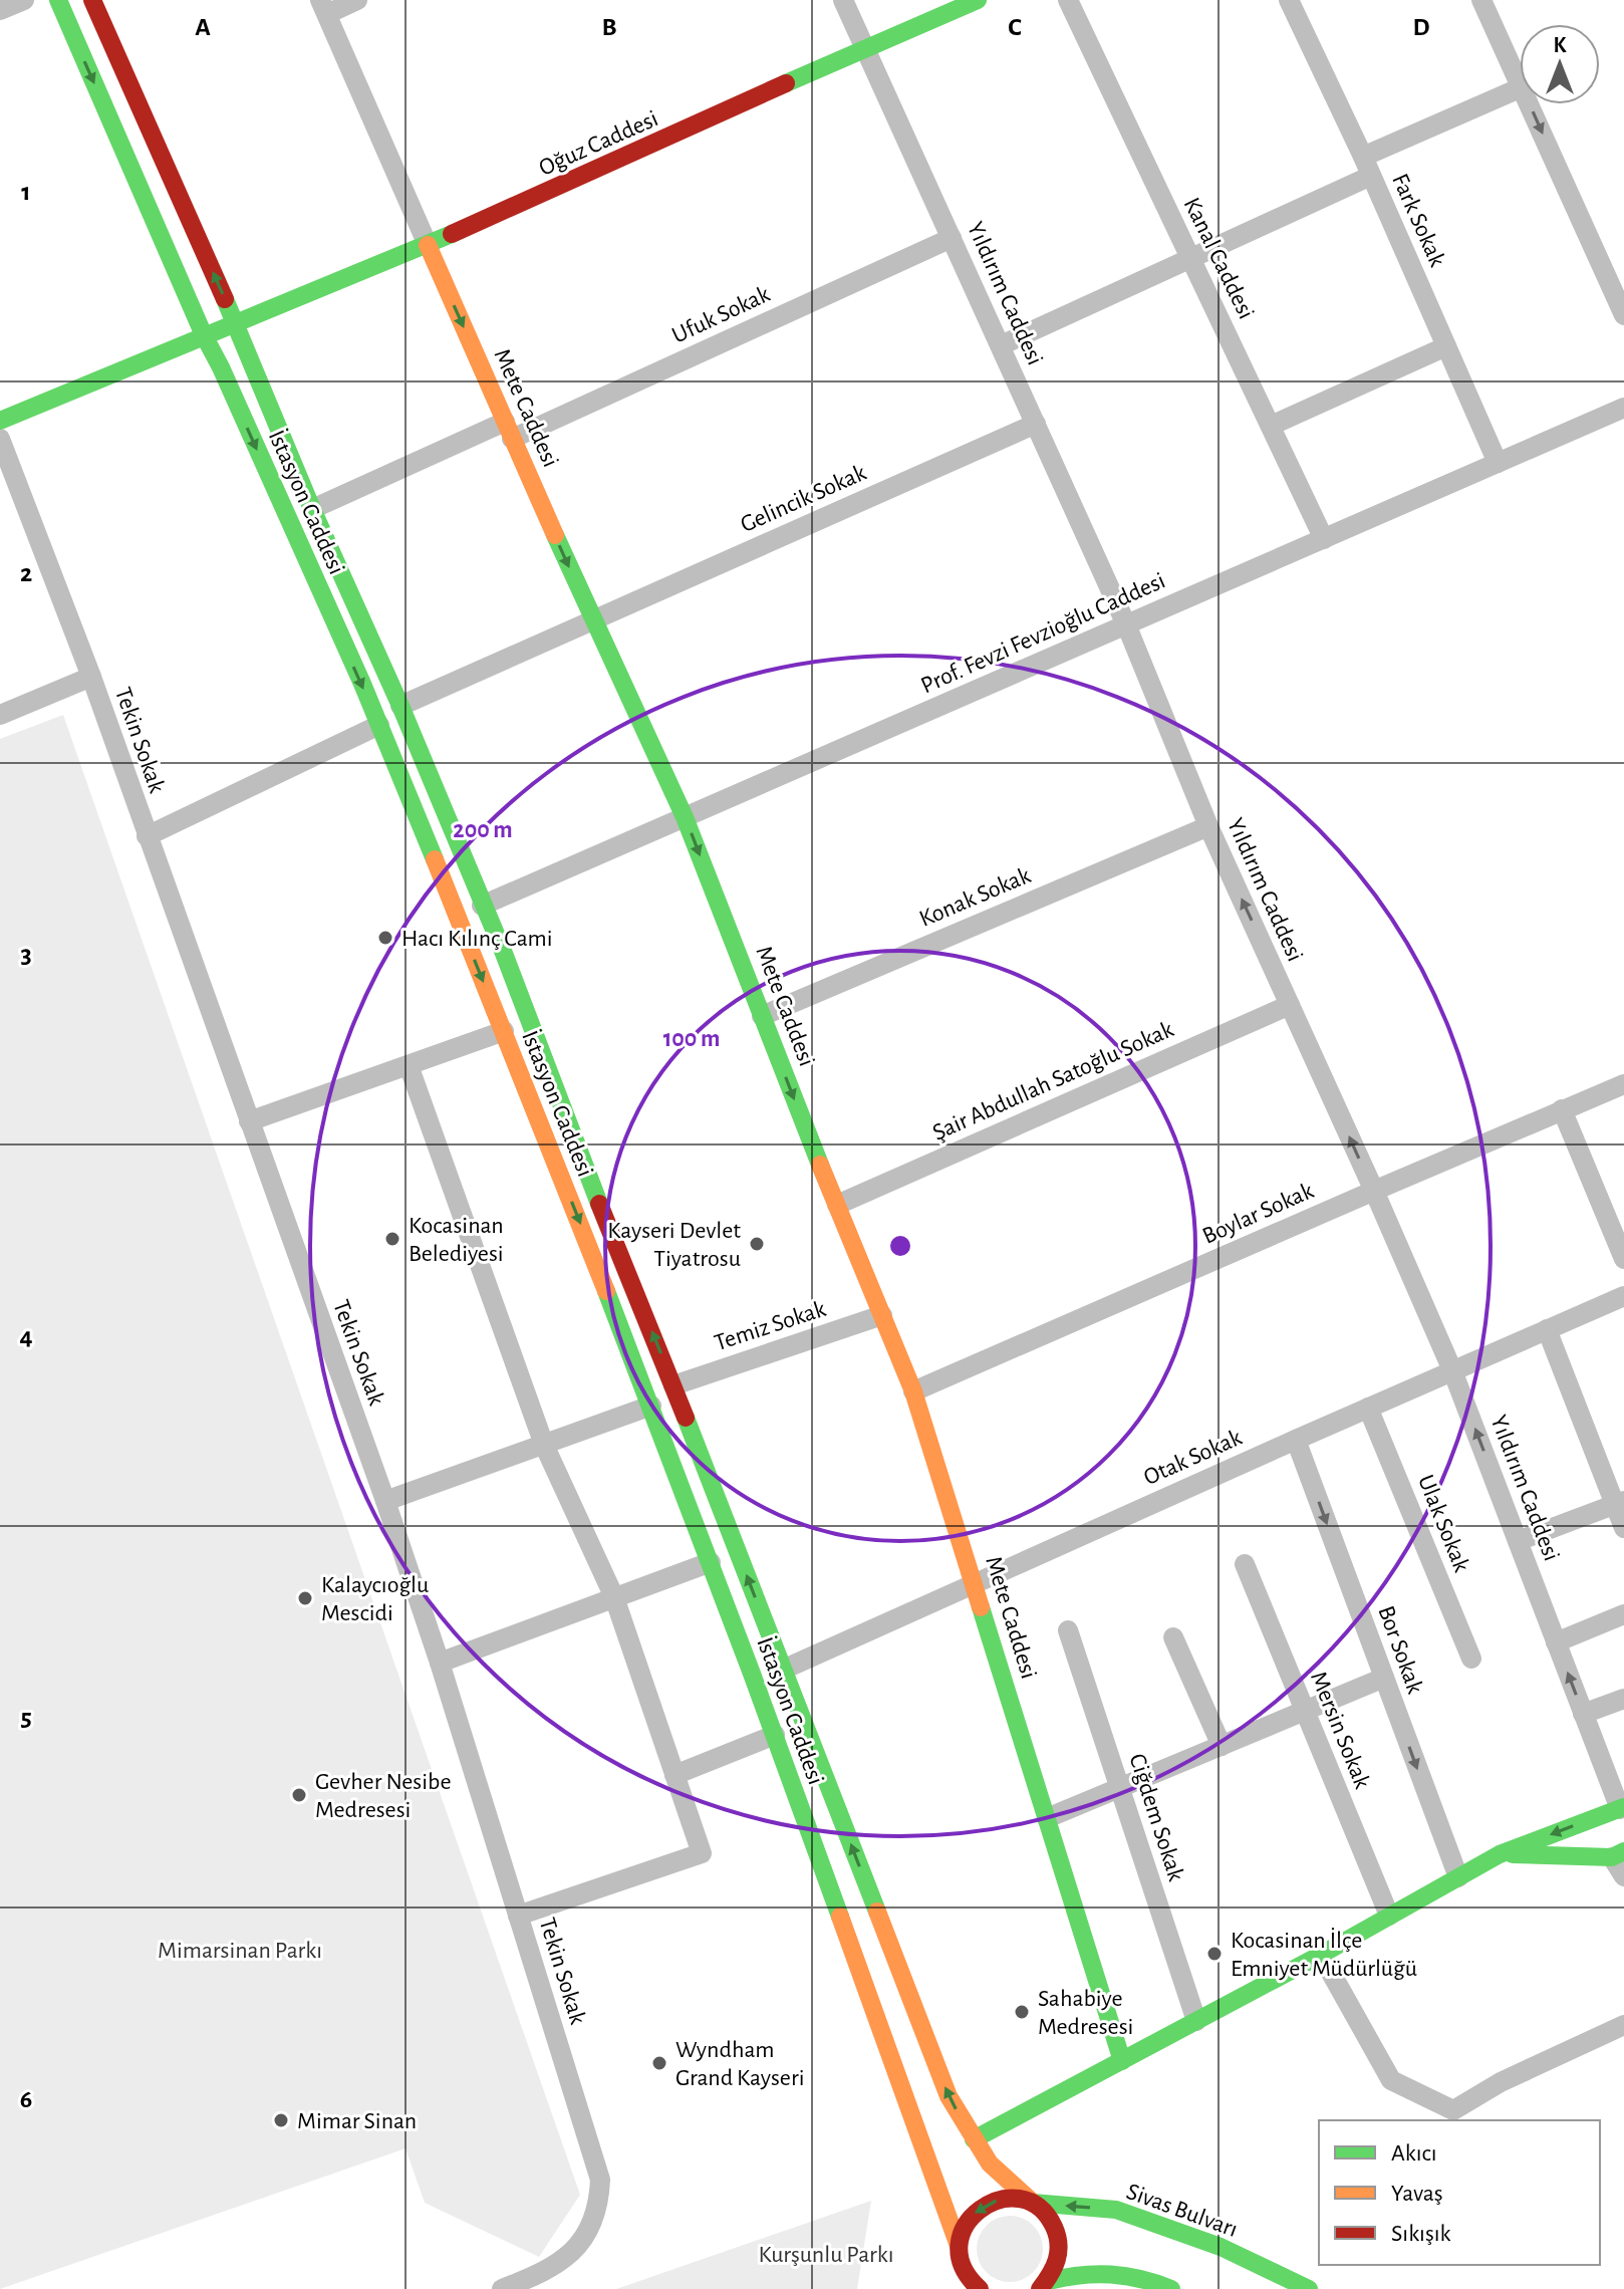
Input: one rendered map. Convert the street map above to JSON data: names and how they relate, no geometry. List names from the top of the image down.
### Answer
{
  "streets": {
    "main road": [
      "Oğuz Caddesi",
      "Mete Caddesi",
      "İstasyon Caddesi",
      "Sivas Bulvarı"
    ],
    "street": [
      "Fark Sokak",
      "Kanal Caddesi",
      "Yıldırım Caddesi",
      "Ufuk Sokak",
      "Gelincik Sokak",
      "Prof. Fevzi Fevzioğlu Caddesi",
      "Tekin Sokak",
      "Konak Sokak",
      "Şair Abdullah Satoğlu Sokak",
      "Boylar Sokak",
      "Temiz Sokak",
      "Otak Sokak",
      "Ulak Sokak",
      "Bor Sokak",
      "Mersin Sokak",
      "Ciğdem Sokak"
    ]
  },
  "crossings": [
    ["Oğuz Caddesi", "Yıldırım Caddesi"],
    ["Oğuz Caddesi", "Mete Caddesi"],
    ["Oğuz Caddesi", "İstasyon Caddesi"],
    ["Fark Sokak", "Prof. Fevzi Fevzioğlu Caddesi"],
    ["Kanal Caddesi", "Prof. Fevzi Fevzioğlu Caddesi"],
    ["Yıldırım Caddesi", "Ufuk Sokak"],
    ["Yıldırım Caddesi", "Gelincik Sokak"],
    ["Yıldırım Caddesi", "Prof. Fevzi Fevzioğlu Caddesi"],
    ["Yıldırım Caddesi", "Konak Sokak"],
    ["Yıldırım Caddesi", "Şair Abdullah Satoğlu Sokak"],
    ["Yıldırım Caddesi", "Boylar Sokak"],
    ["Yıldırım Caddesi", "Otak Sokak"],
    ["Ufuk Sokak", "Mete Caddesi"],
    ["Ufuk Sokak", "İstasyon Caddesi"],
    ["Mete Caddesi", "Gelincik Sokak"],
    ["Mete Caddesi", "Prof. Fevzi Fevzioğlu Caddesi"],
    ["Mete Caddesi", "Konak Sokak"],
    ["Mete Caddesi", "Şair Abdullah Satoğlu Sokak"],
    ["Mete Caddesi", "Boylar Sokak"],
    ["Mete Caddesi", "Temiz Sokak"],
    ["Mete Caddesi", "Otak Sokak"],
    ["Gelincik Sokak", "İstasyon Caddesi"],
    ["İstasyon Caddesi", "Prof. Fevzi Fevzioğlu Caddesi"],
    ["İstasyon Caddesi", "Temiz Sokak"],
    ["İstasyon Caddesi", "Otak Sokak"],
    ["İstasyon Caddesi", "Sivas Bulvarı"],
    ["Otak Sokak", "Ulak Sokak"],
    ["Otak Sokak", "Bor Sokak"]
  ],
  "one_way": ["Mete Caddesi", "Bor Sokak"],
  "parks": ["Mimarsinan Parkı", "Kurşunlu Parkı"],
  "places": [
    "Hacı Kılınç Cami",
    "Kocasinan Belediyesi",
    "Kayseri Devlet Tiyatrosu",
    "Kalaycıoğlu Mescidi",
    "Gevher Nesibe Medresesi",
    "Kocasinan İlçe Emniyet Müdürlüğü",
    "Sahabiye Medresesi",
    "Wyndham Grand Kayseri",
    "Mimar Sinan"
  ],
  "legend": ["Akıcı", "Yavaş", "Sıkışık"],
  "north": "top",
  "grid": {
    "columns": [
      "A",
      "B",
      "C",
      "D"
    ],
    "rows": [
      "1",
      "2",
      "3",
      "4",
      "5",
      "6"
    ]
  },
  "rings": ["200 m", "100 m"]
}
